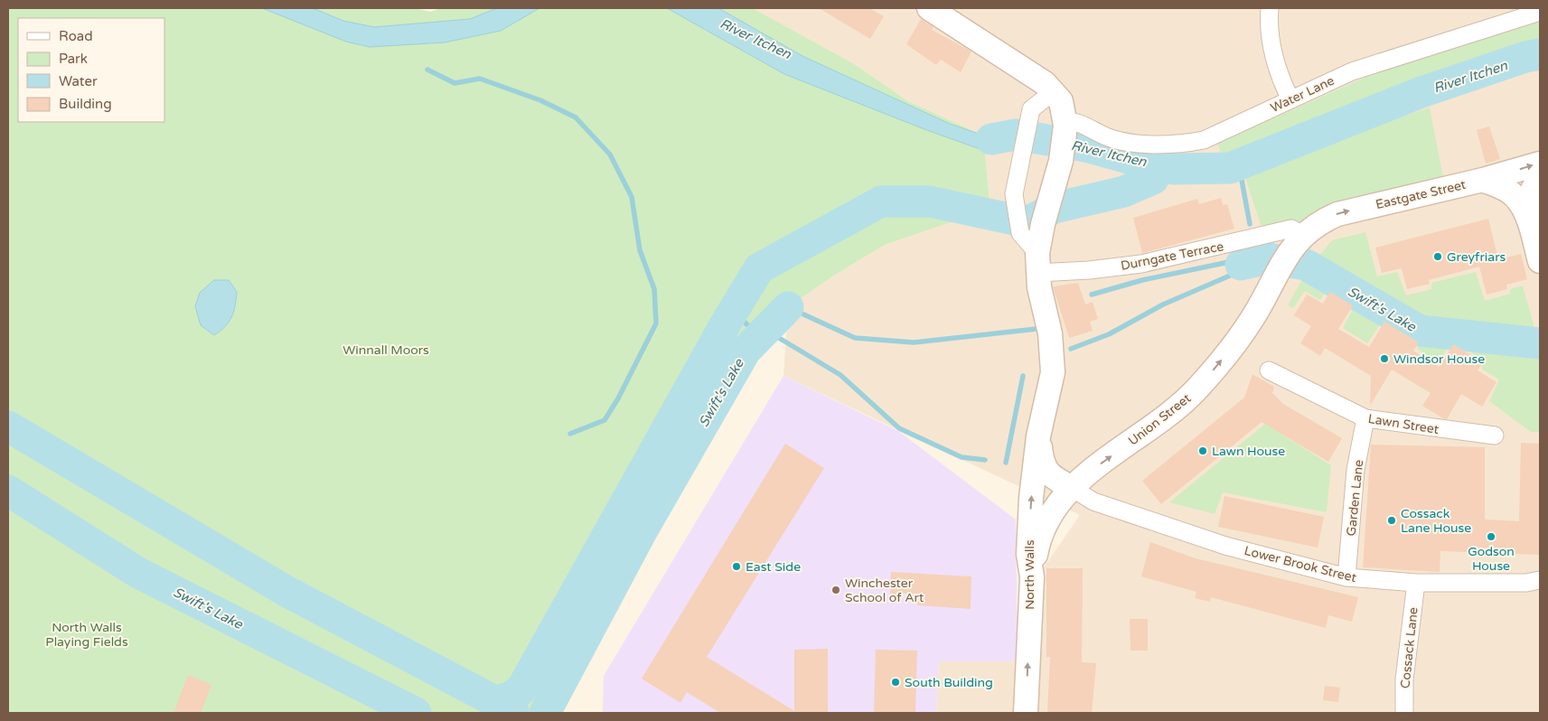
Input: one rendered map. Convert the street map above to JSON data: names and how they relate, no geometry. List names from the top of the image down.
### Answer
{
  "streets": {
    "main road": ["Eastgate Street", "Union Street", "North Walls"],
    "street": [
      "Water Lane",
      "Durngate Terrace",
      "Lawn Street",
      "Garden Lane",
      "Lower Brook Street",
      "Cossack Lane"
    ]
  },
  "crossings": [
    ["Eastgate Street", "Durngate Terrace"],
    ["Eastgate Street", "Union Street"],
    ["Durngate Terrace", "Union Street"],
    ["Durngate Terrace", "North Walls"],
    ["Union Street", "Lower Brook Street"],
    ["Union Street", "North Walls"],
    ["Lawn Street", "Garden Lane"],
    ["Garden Lane", "Lower Brook Street"],
    ["Lower Brook Street", "North Walls"],
    ["Lower Brook Street", "Cossack Lane"]
  ],
  "one_way": ["Eastgate Street", "Union Street", "North Walls"],
  "water": ["River Itchen", "Swift's Lake"],
  "parks": ["Winnall Moors", "North Walls Playing Fields"],
  "places": [
    "Greyfriars",
    "Windsor House",
    "Lawn House",
    "Cossack Lane House",
    "Godson House",
    "East Side",
    "Winchester School of Art",
    "South Building"
  ],
  "legend": [
    "Road",
    "Park",
    "Water",
    "Building"
  ]
}
